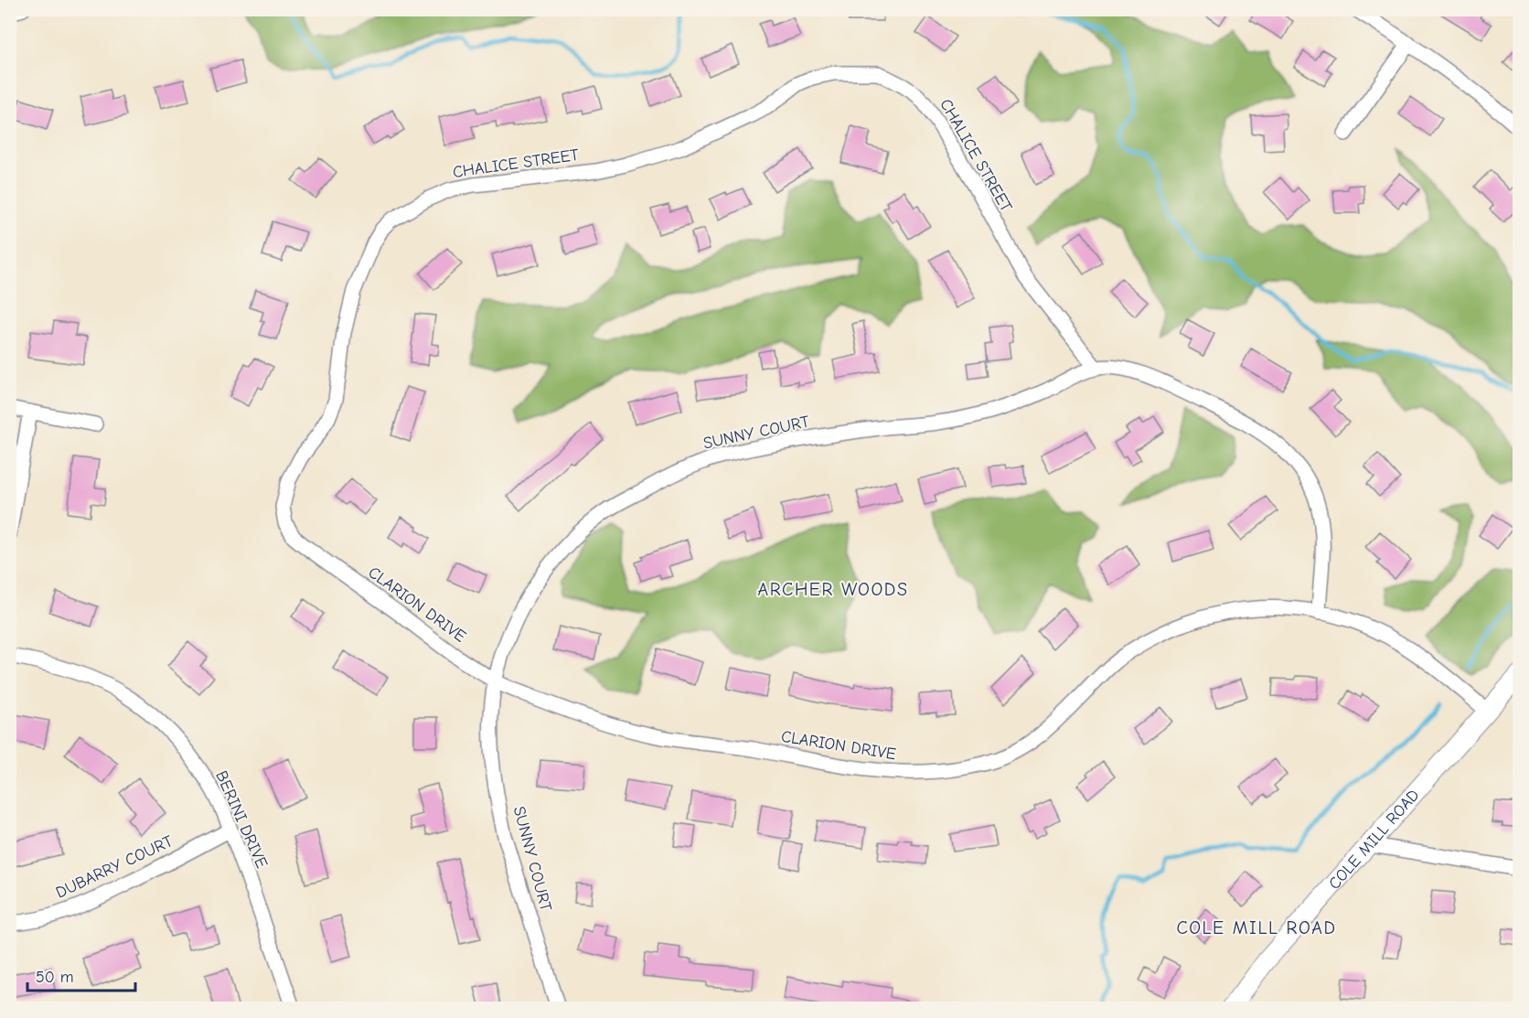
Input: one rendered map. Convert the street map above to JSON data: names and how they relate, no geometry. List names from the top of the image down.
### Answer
{
  "streets": {
    "street": [
      "CHALICE STREET",
      "SUNNY COURT",
      "CLARION DRIVE",
      "BERINI DRIVE",
      "COLE MILL ROAD",
      "DUBARRY COURT"
    ]
  },
  "crossings": [
    ["CHALICE STREET", "SUNNY COURT"],
    ["CHALICE STREET", "CLARION DRIVE"],
    ["SUNNY COURT", "CLARION DRIVE"],
    ["CLARION DRIVE", "COLE MILL ROAD"],
    ["BERINI DRIVE", "DUBARRY COURT"]
  ],
  "districts": ["ARCHER WOODS", "COLE MILL ROAD"],
  "scale_bar": "50 m"
}
